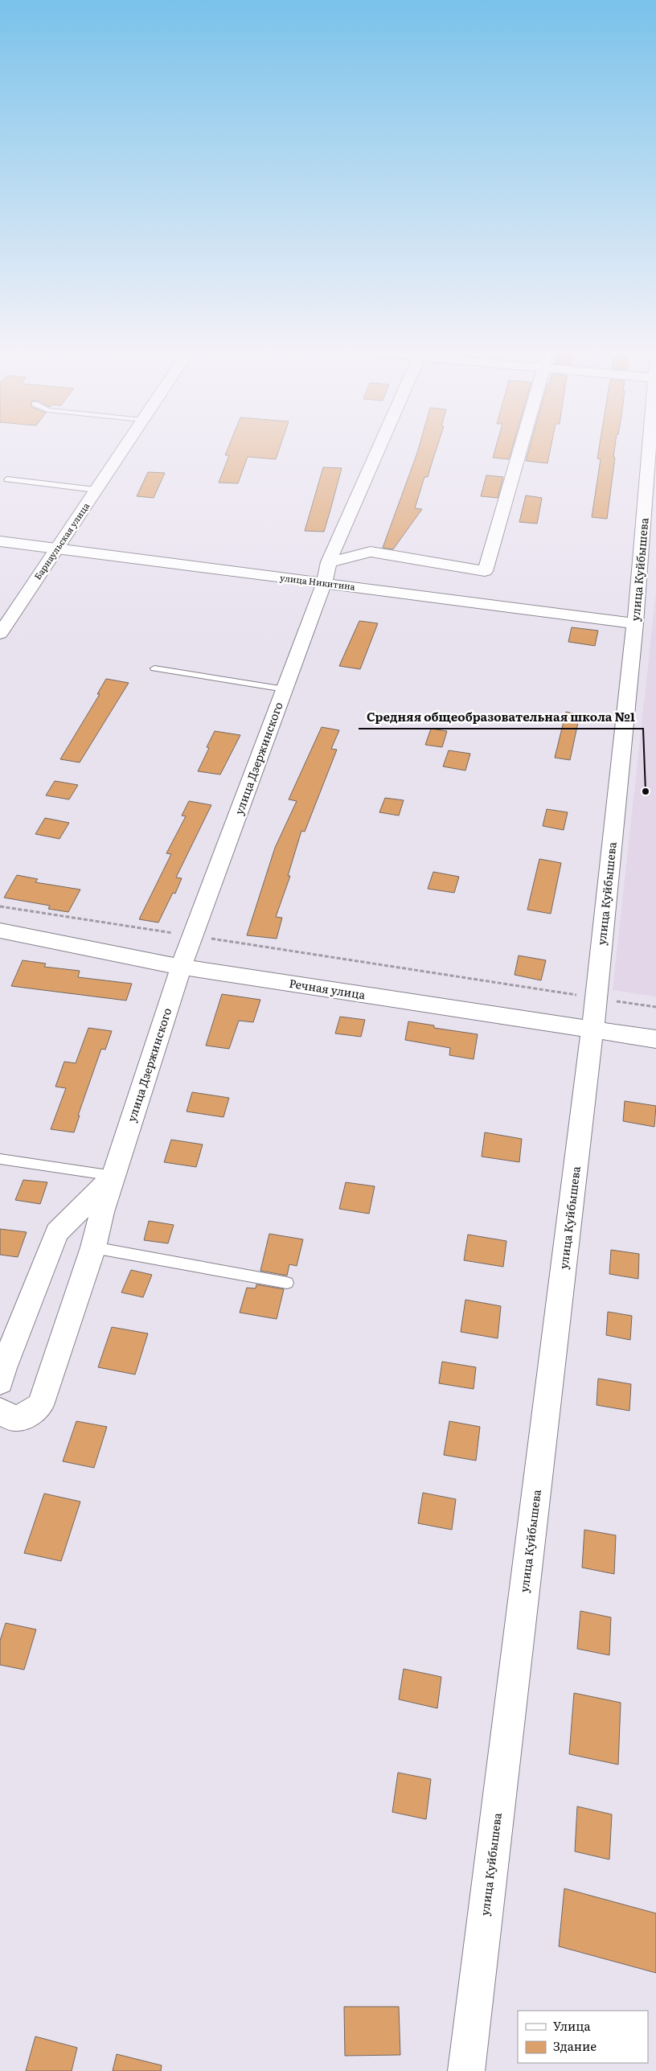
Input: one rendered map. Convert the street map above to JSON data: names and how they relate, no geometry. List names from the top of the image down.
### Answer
{
  "streets": {
    "street": [
      "Барнаульская улица",
      "улица Куйбышева",
      "улица Никитина",
      "улица Дзержинского",
      "Речная улица"
    ]
  },
  "crossings": [
    ["Барнаульская улица", "улица Никитина"],
    ["улица Куйбышева", "улица Никитина"],
    ["улица Куйбышева", "Речная улица"],
    ["улица Никитина", "улица Дзержинского"],
    ["улица Дзержинского", "Речная улица"]
  ],
  "places": ["Средняя общеобразовательная школа №1"],
  "legend": ["Улица", "Здание"]
}
